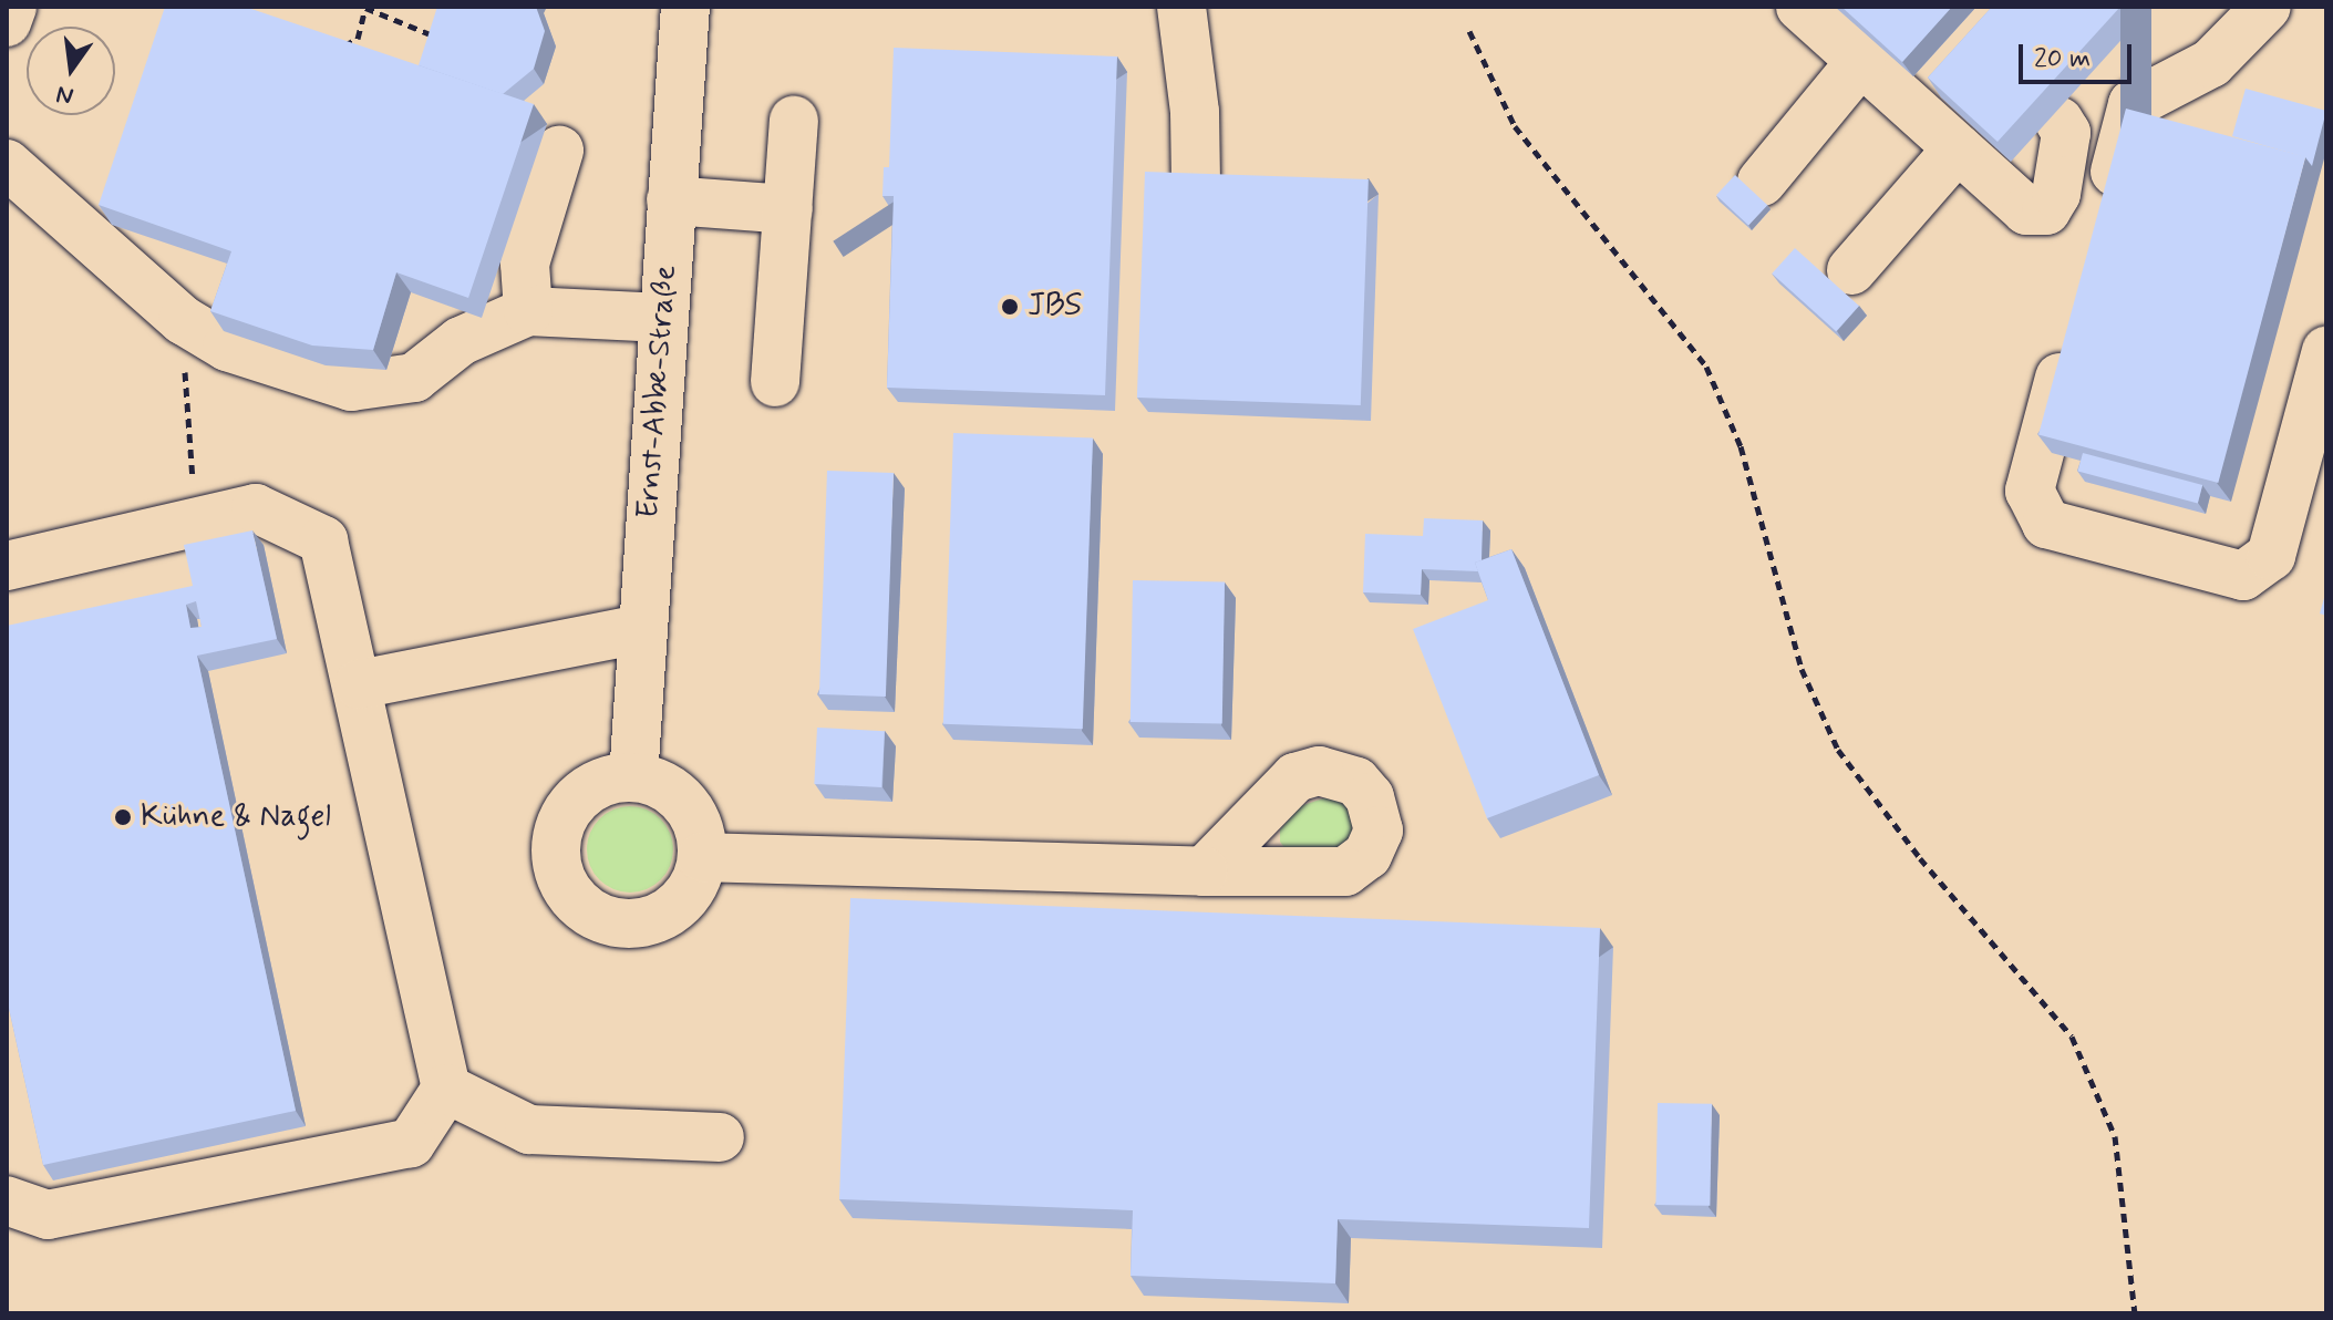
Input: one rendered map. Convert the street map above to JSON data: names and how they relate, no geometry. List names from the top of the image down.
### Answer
{
  "streets": {
    "street": ["Ernst-Abbe-Straße"]
  },
  "places": ["JBS", "Kühne & Nagel"],
  "scale_bar": "20 m",
  "north": "bottom"
}
